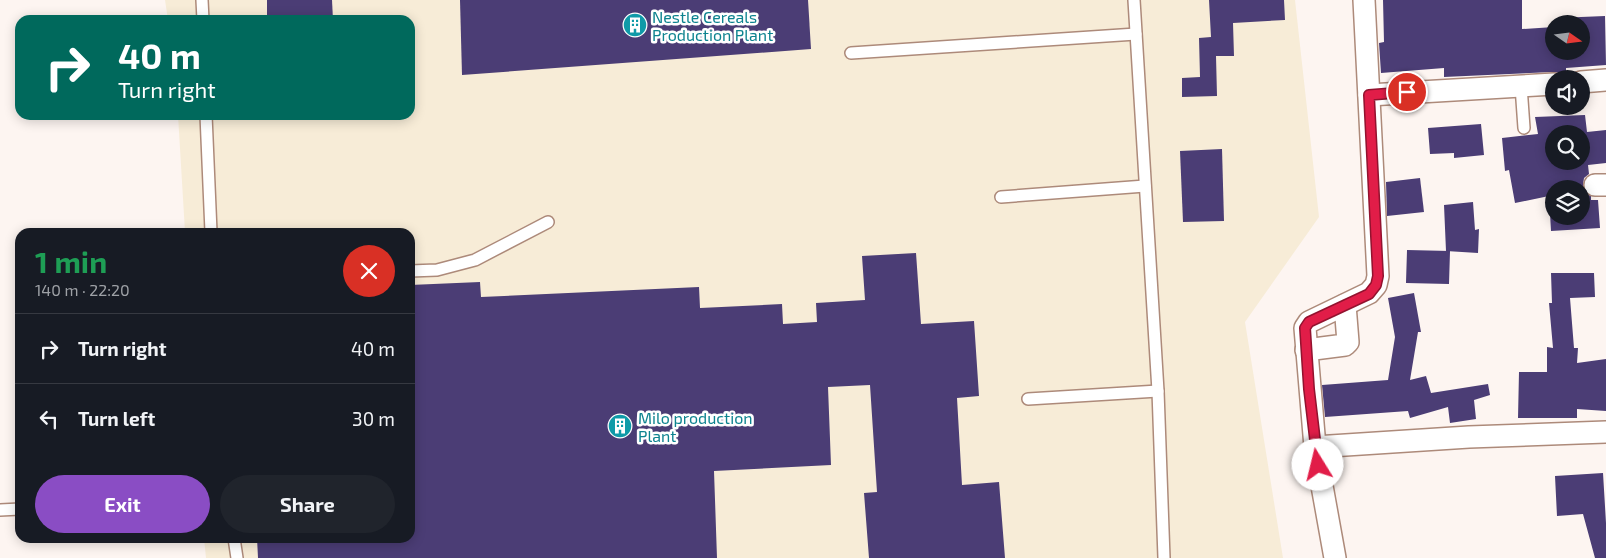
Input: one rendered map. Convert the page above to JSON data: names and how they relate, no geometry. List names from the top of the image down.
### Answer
{
  "places": {
    "building": ["Nestle Cereals Production Plant", "Milo production Plant"]
  },
  "north": "right",
  "page": {
    "turn": ["40 m", "Turn right"],
    "heading": ["1 min", "140 m · 22:20"],
    "list": [
      {
        "name": "Turn right",
        "value": "40 m"
      },
      {
        "name": "Turn left",
        "value": "30 m"
      }
    ],
    "buttons": ["Exit", "Share"]
  }
}
